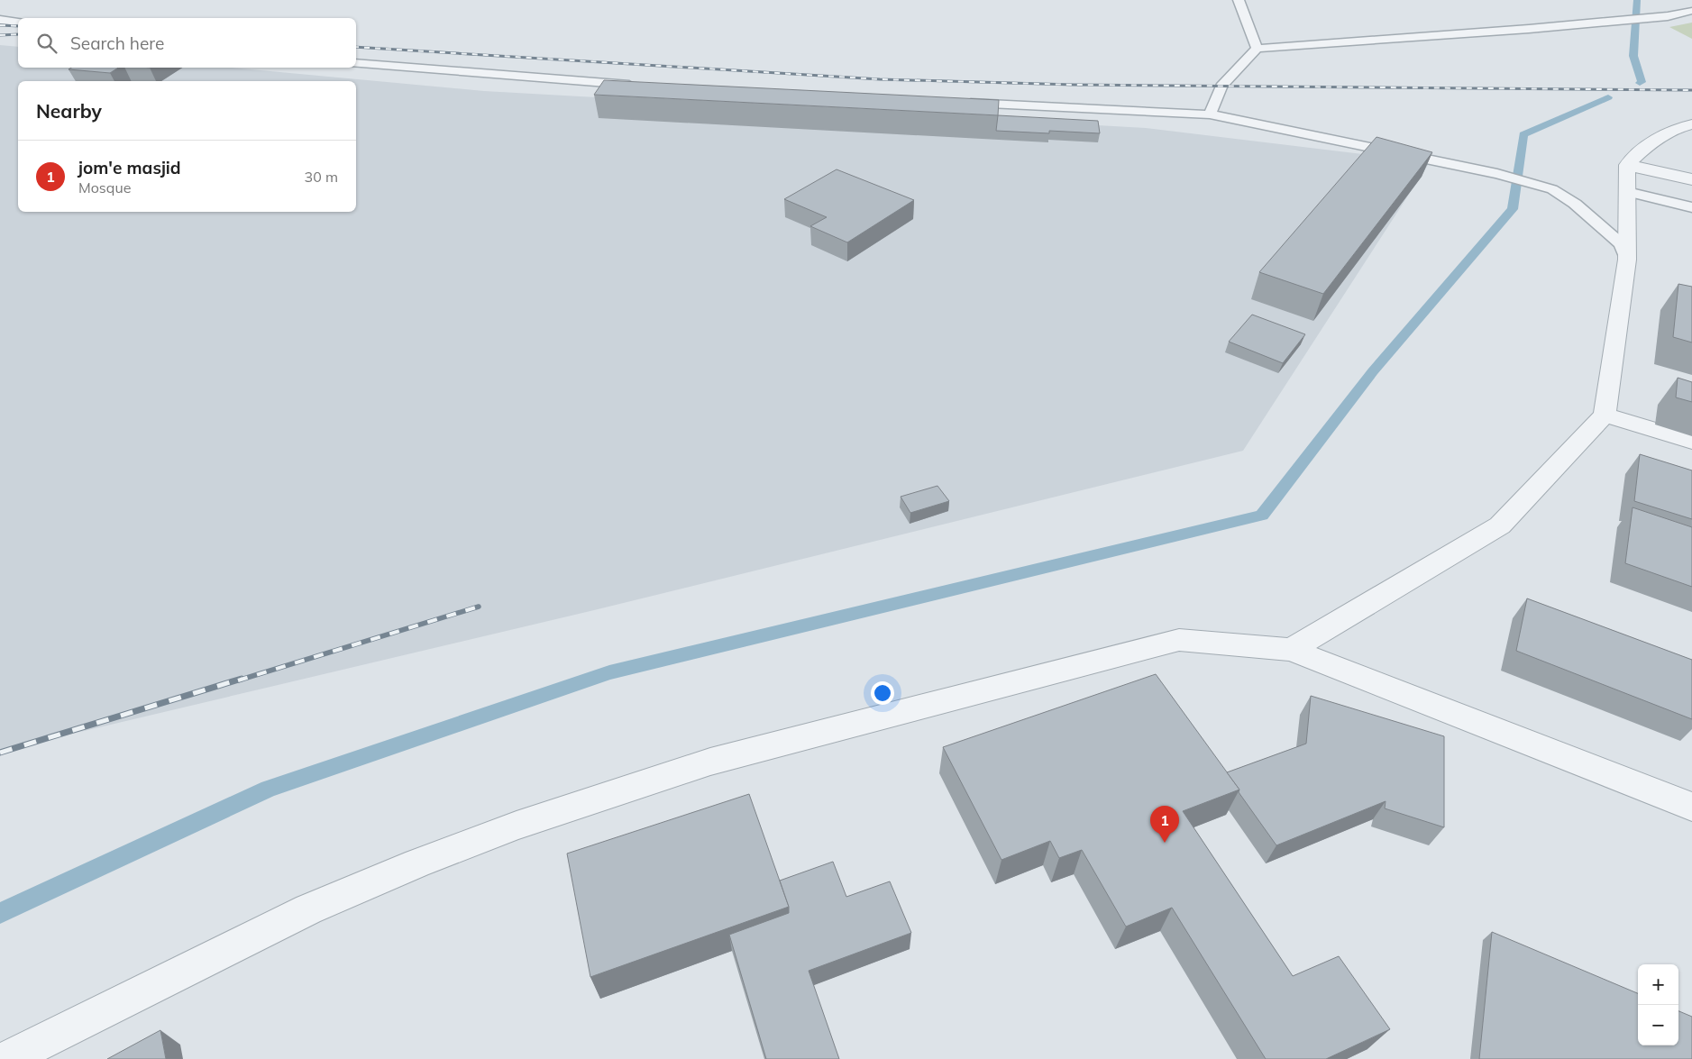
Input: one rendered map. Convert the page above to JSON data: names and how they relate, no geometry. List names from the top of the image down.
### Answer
{
  "page": {
    "search": "Search here",
    "heading": "Nearby",
    "list": [
      {
        "mark": "1",
        "name": "jom'e masjid",
        "note": "Mosque",
        "value": "30 m"
      }
    ],
    "pins": "1",
    "map_buttons": ["+", "−"]
  }
}
